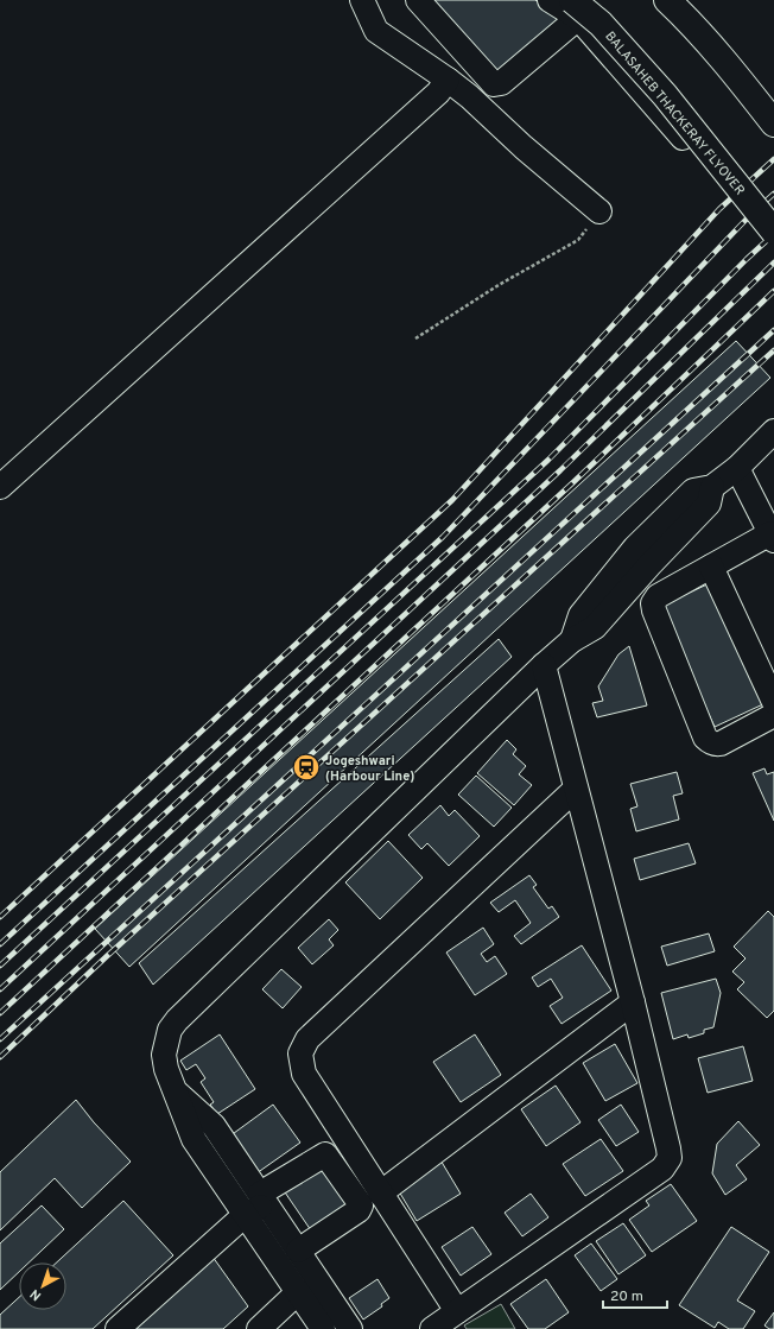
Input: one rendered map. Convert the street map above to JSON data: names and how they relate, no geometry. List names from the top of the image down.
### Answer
{
  "streets": {
    "main road": ["BALASAHEB THACKERAY FLYOVER"]
  },
  "places": {
    "station": ["Jogeshwari (Harbour Line)"]
  },
  "scale_bar": "20 m",
  "north": "bottom left"
}
